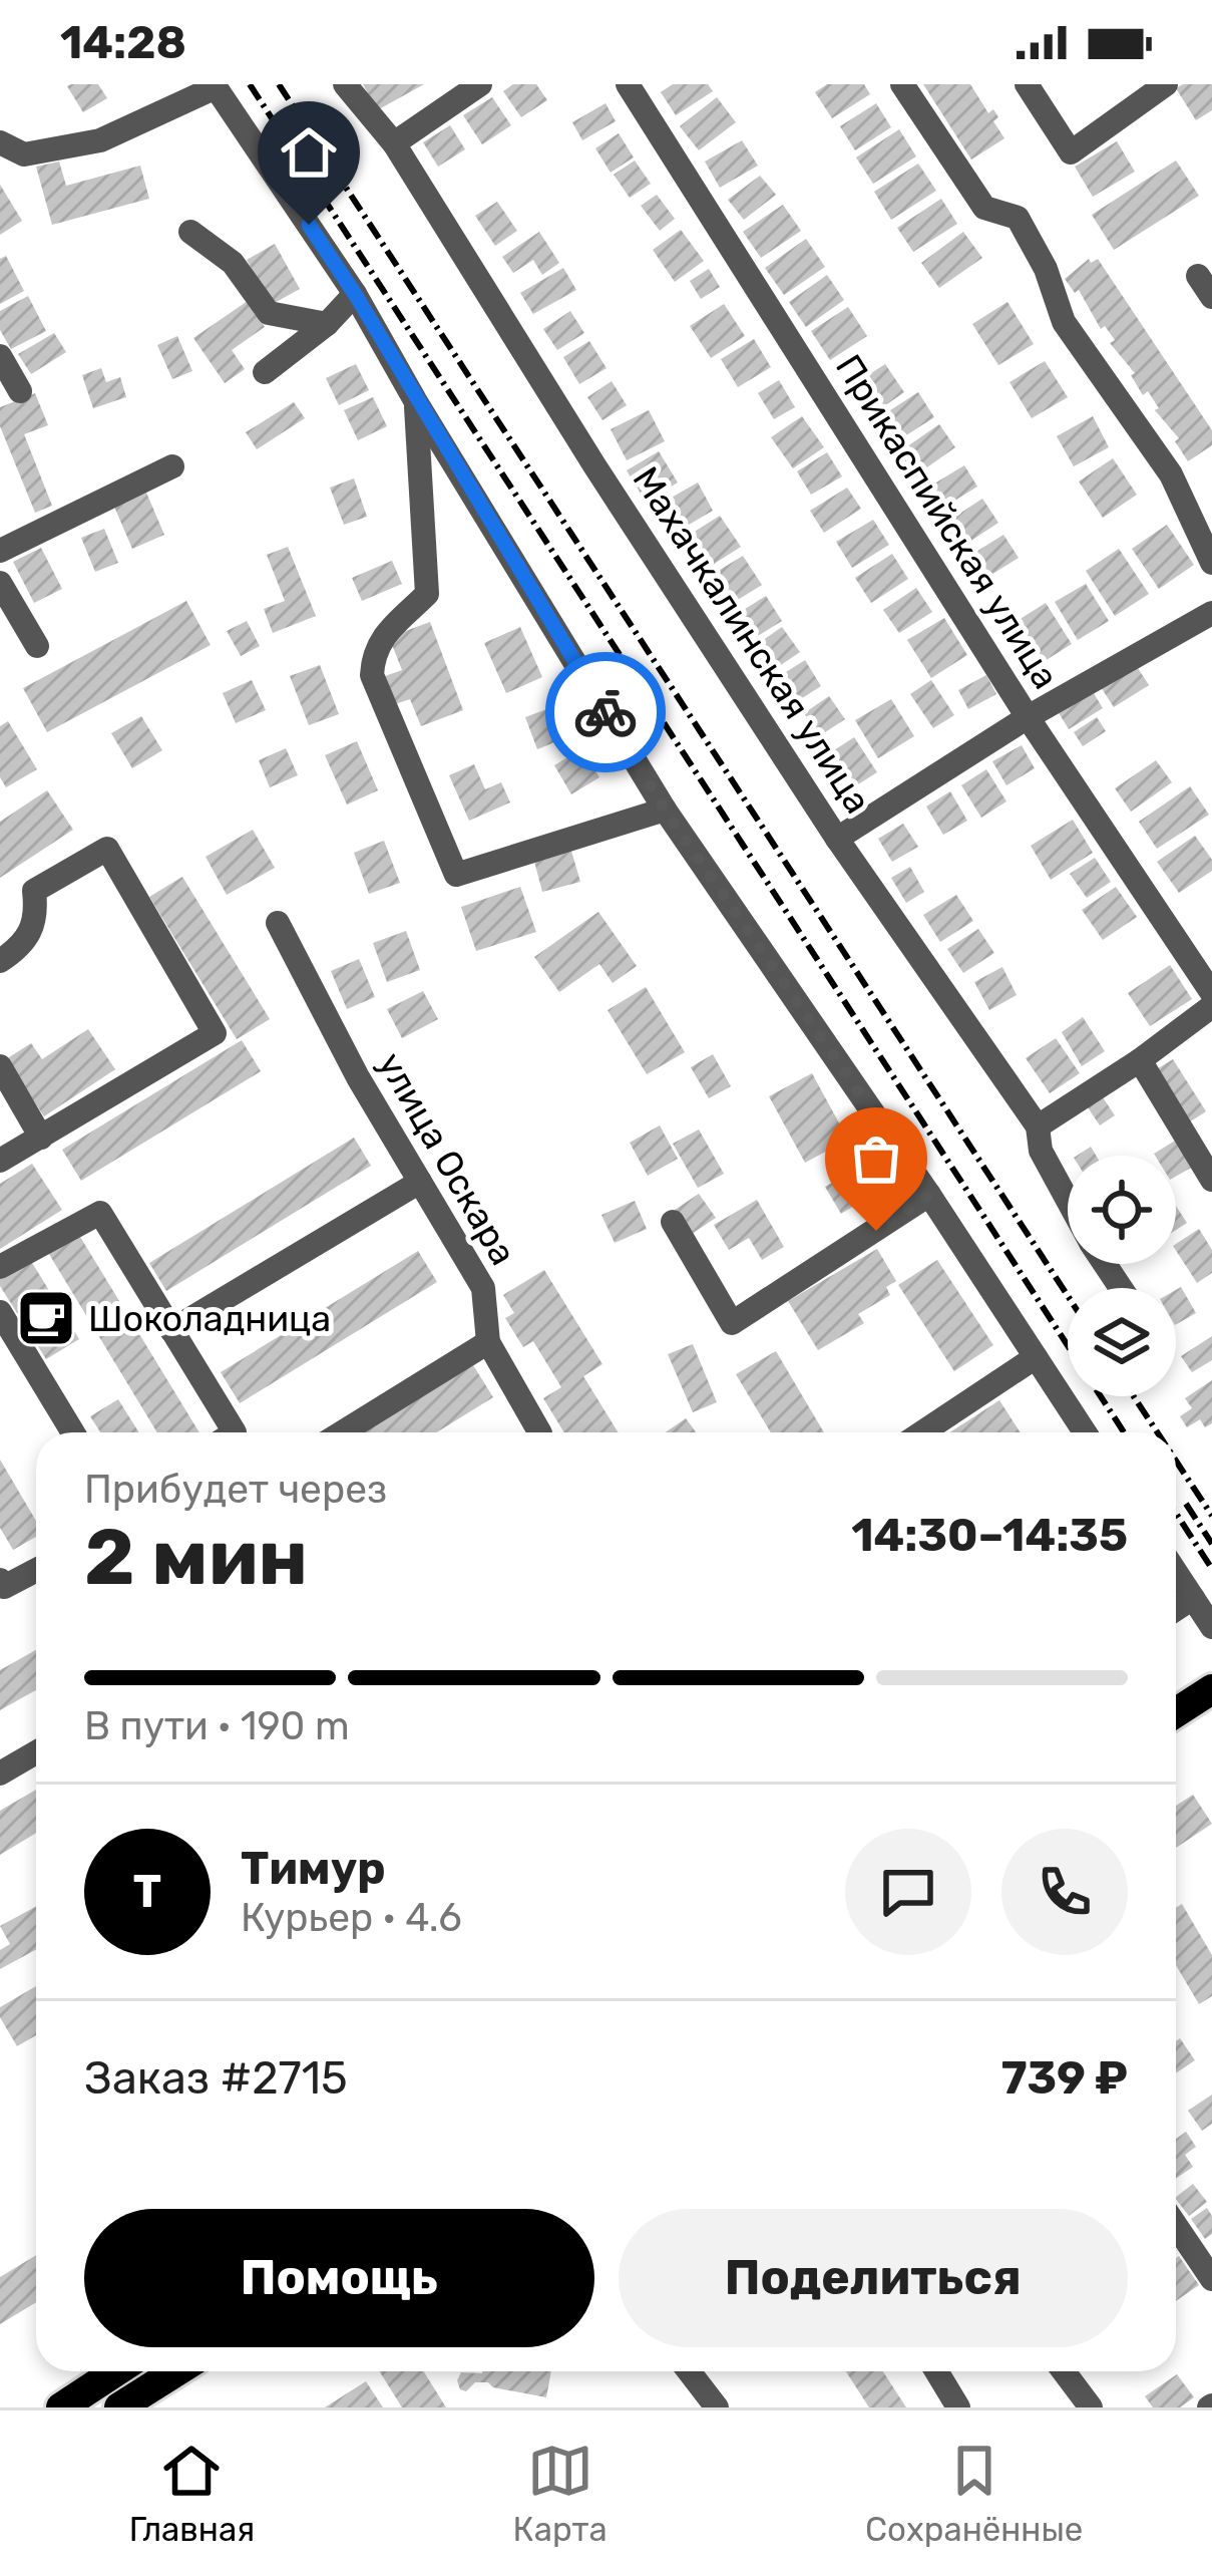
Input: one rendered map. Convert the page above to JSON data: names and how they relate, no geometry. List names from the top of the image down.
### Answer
{
  "streets": {
    "street": ["Прикаспийская улица", "Махачкалинская улица", "улица Оскара"]
  },
  "places": {
    "cafe": ["Шоколадница"]
  },
  "page": {
    "status": "14:28",
    "heading": ["2 мин", "Прибудет через", "14:30–14:35"],
    "panel": [
      "Тимур",
      "Курьер · 4.6",
      "Заказ #2715",
      "739 ₽"
    ],
    "bar": "В пути · 190 m",
    "round": "Т",
    "buttons": ["Помощь", "Поделиться"],
    "tabs": ["Главная", "Карта", "Сохранённые"]
  }
}
